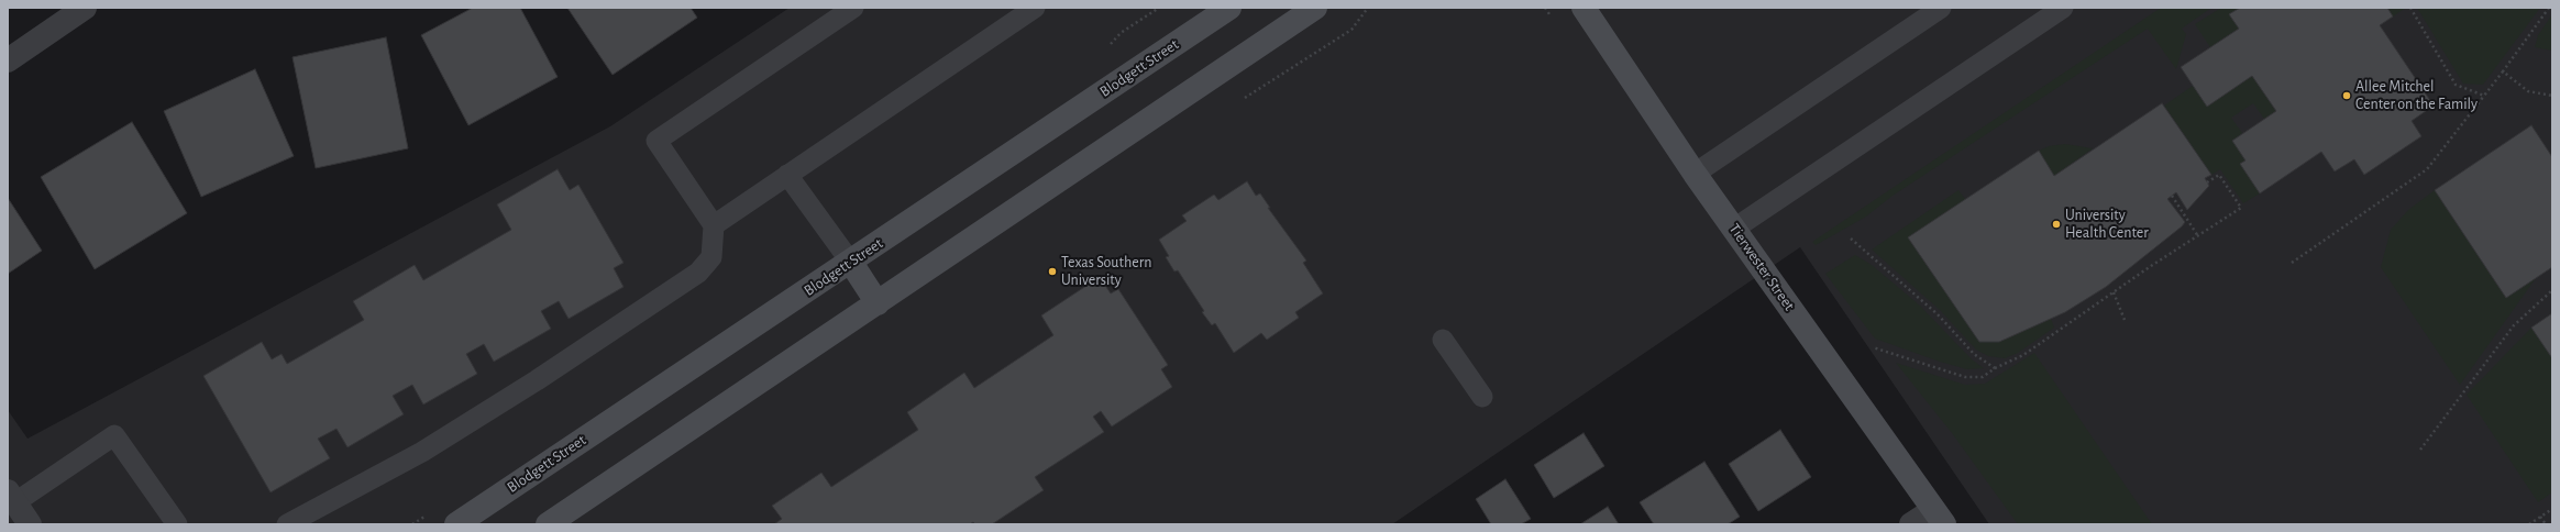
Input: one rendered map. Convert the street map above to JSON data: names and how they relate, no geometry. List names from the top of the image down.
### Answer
{
  "streets": {
    "main road": ["Blodgett Street", "Tierwester Street"]
  },
  "places": ["Allee Mitchel Center on the Family", "University Health Center", "Texas Southern University"]
}
